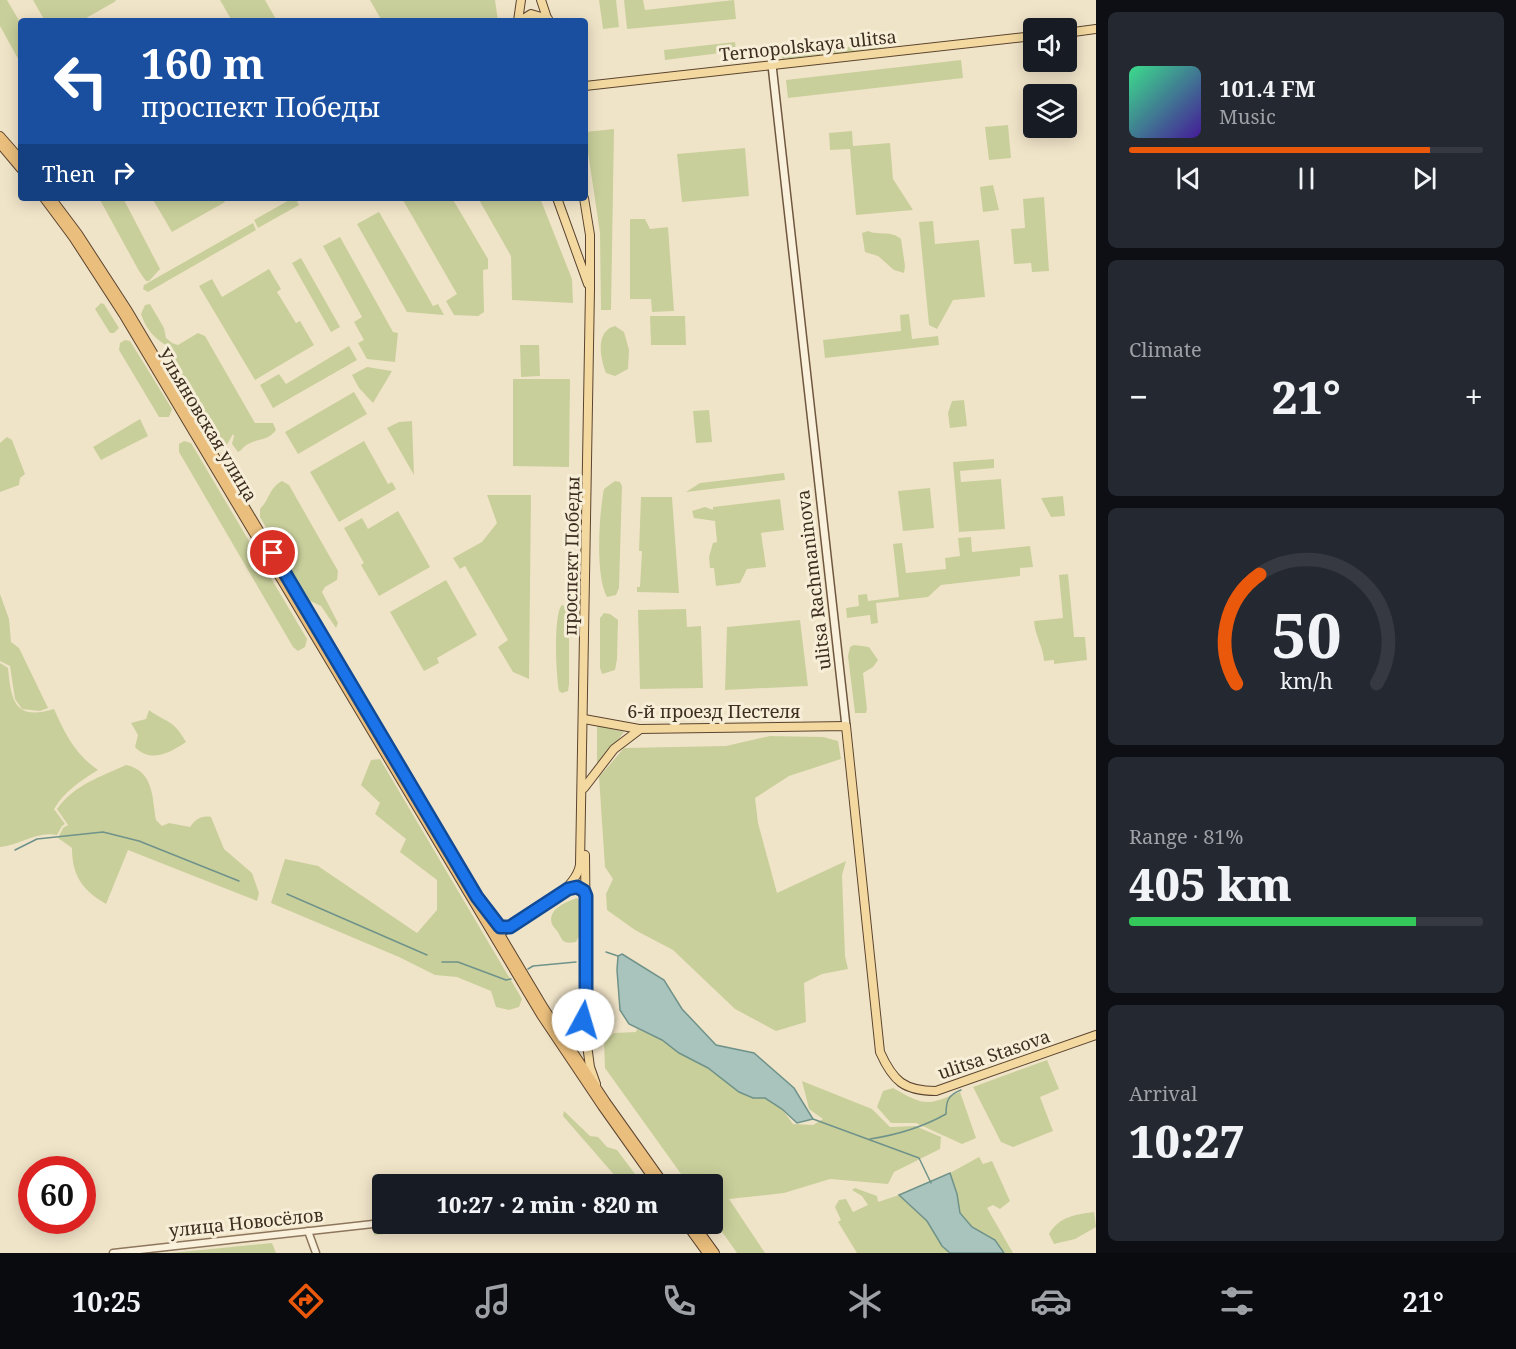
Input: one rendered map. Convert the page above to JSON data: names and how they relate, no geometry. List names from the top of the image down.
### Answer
{
  "streets": {
    "highway": ["Ульяновская улица"],
    "main road": [
      "Ternopolskaya ulitsa",
      "проспект Победы",
      "ulitsa Rachmaninova",
      "6-й проезд Пестеля",
      "ulitsa Stasova"
    ],
    "street": ["улица Новосёлов"]
  },
  "crossings": [
    ["Ternopolskaya ulitsa", "ulitsa Rachmaninova"],
    ["Ульяновская улица", "проспект Победы"],
    ["проспект Победы", "6-й проезд Пестеля"],
    ["ulitsa Rachmaninova", "6-й проезд Пестеля"],
    ["ulitsa Rachmaninova", "ulitsa Stasova"]
  ],
  "page": {
    "turn": ["160 m", "проспект Победы"],
    "song": ["101.4 FM", "Music"],
    "then": "Then",
    "tile": [
      "Climate",
      ["Range · 81%", "405 km"],
      ["Arrival", "10:27"]
    ],
    "heat": ["−", "21°", "+"],
    "limit": "60",
    "trip": "10:27 · 2 min · 820 m",
    "tabs": ["10:25", "21°"],
    "gauge": ["50", "km/h"]
  }
}
